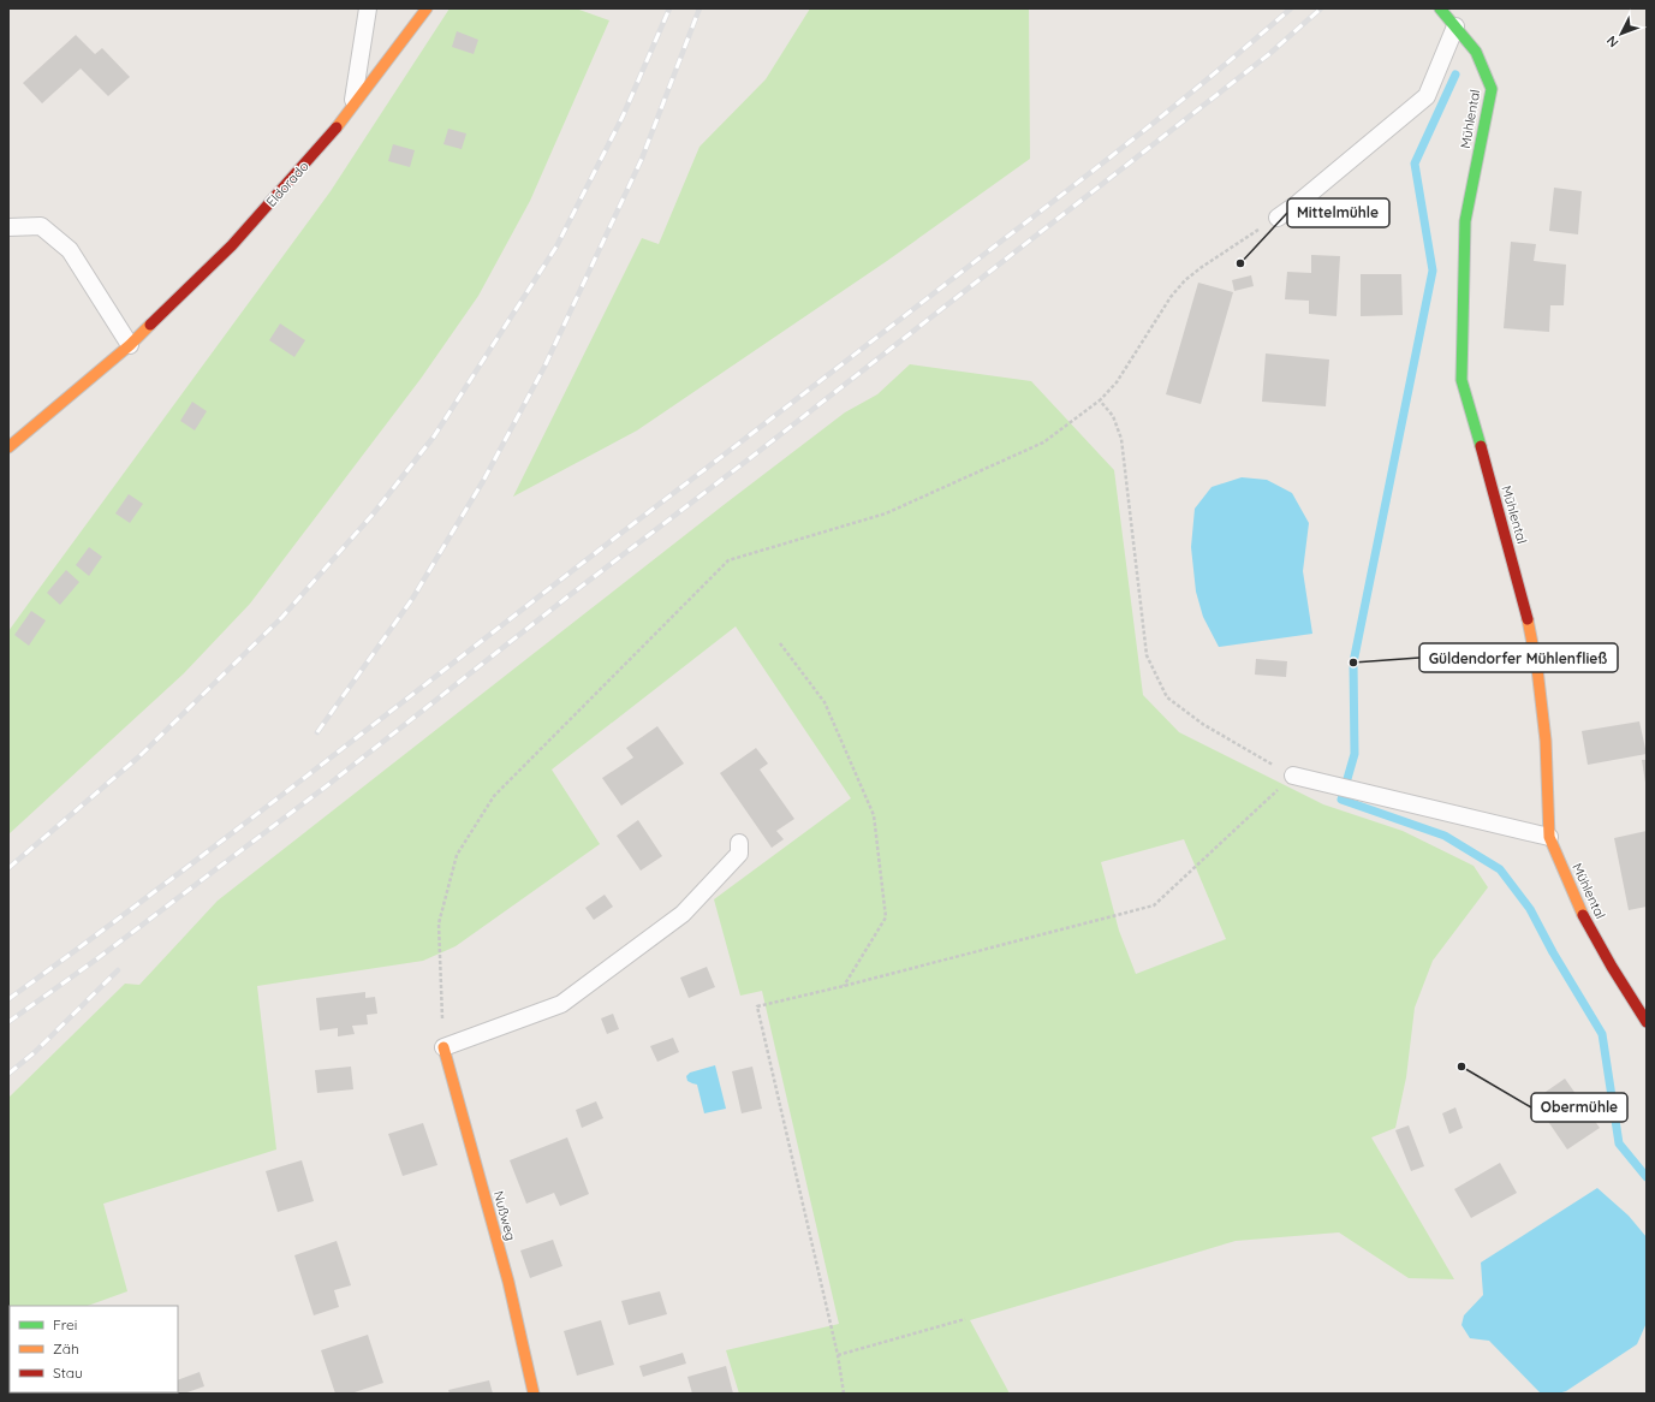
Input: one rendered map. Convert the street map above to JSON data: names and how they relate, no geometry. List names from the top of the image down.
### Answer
{
  "streets": {
    "street": ["Mühlental", "Eldorado", "Nußweg"]
  },
  "places": ["Mittelmühle", "Güldendorfer Mühlenfließ", "Obermühle"],
  "legend": ["Frei", "Zäh", "Stau"],
  "north": "bottom left"
}
